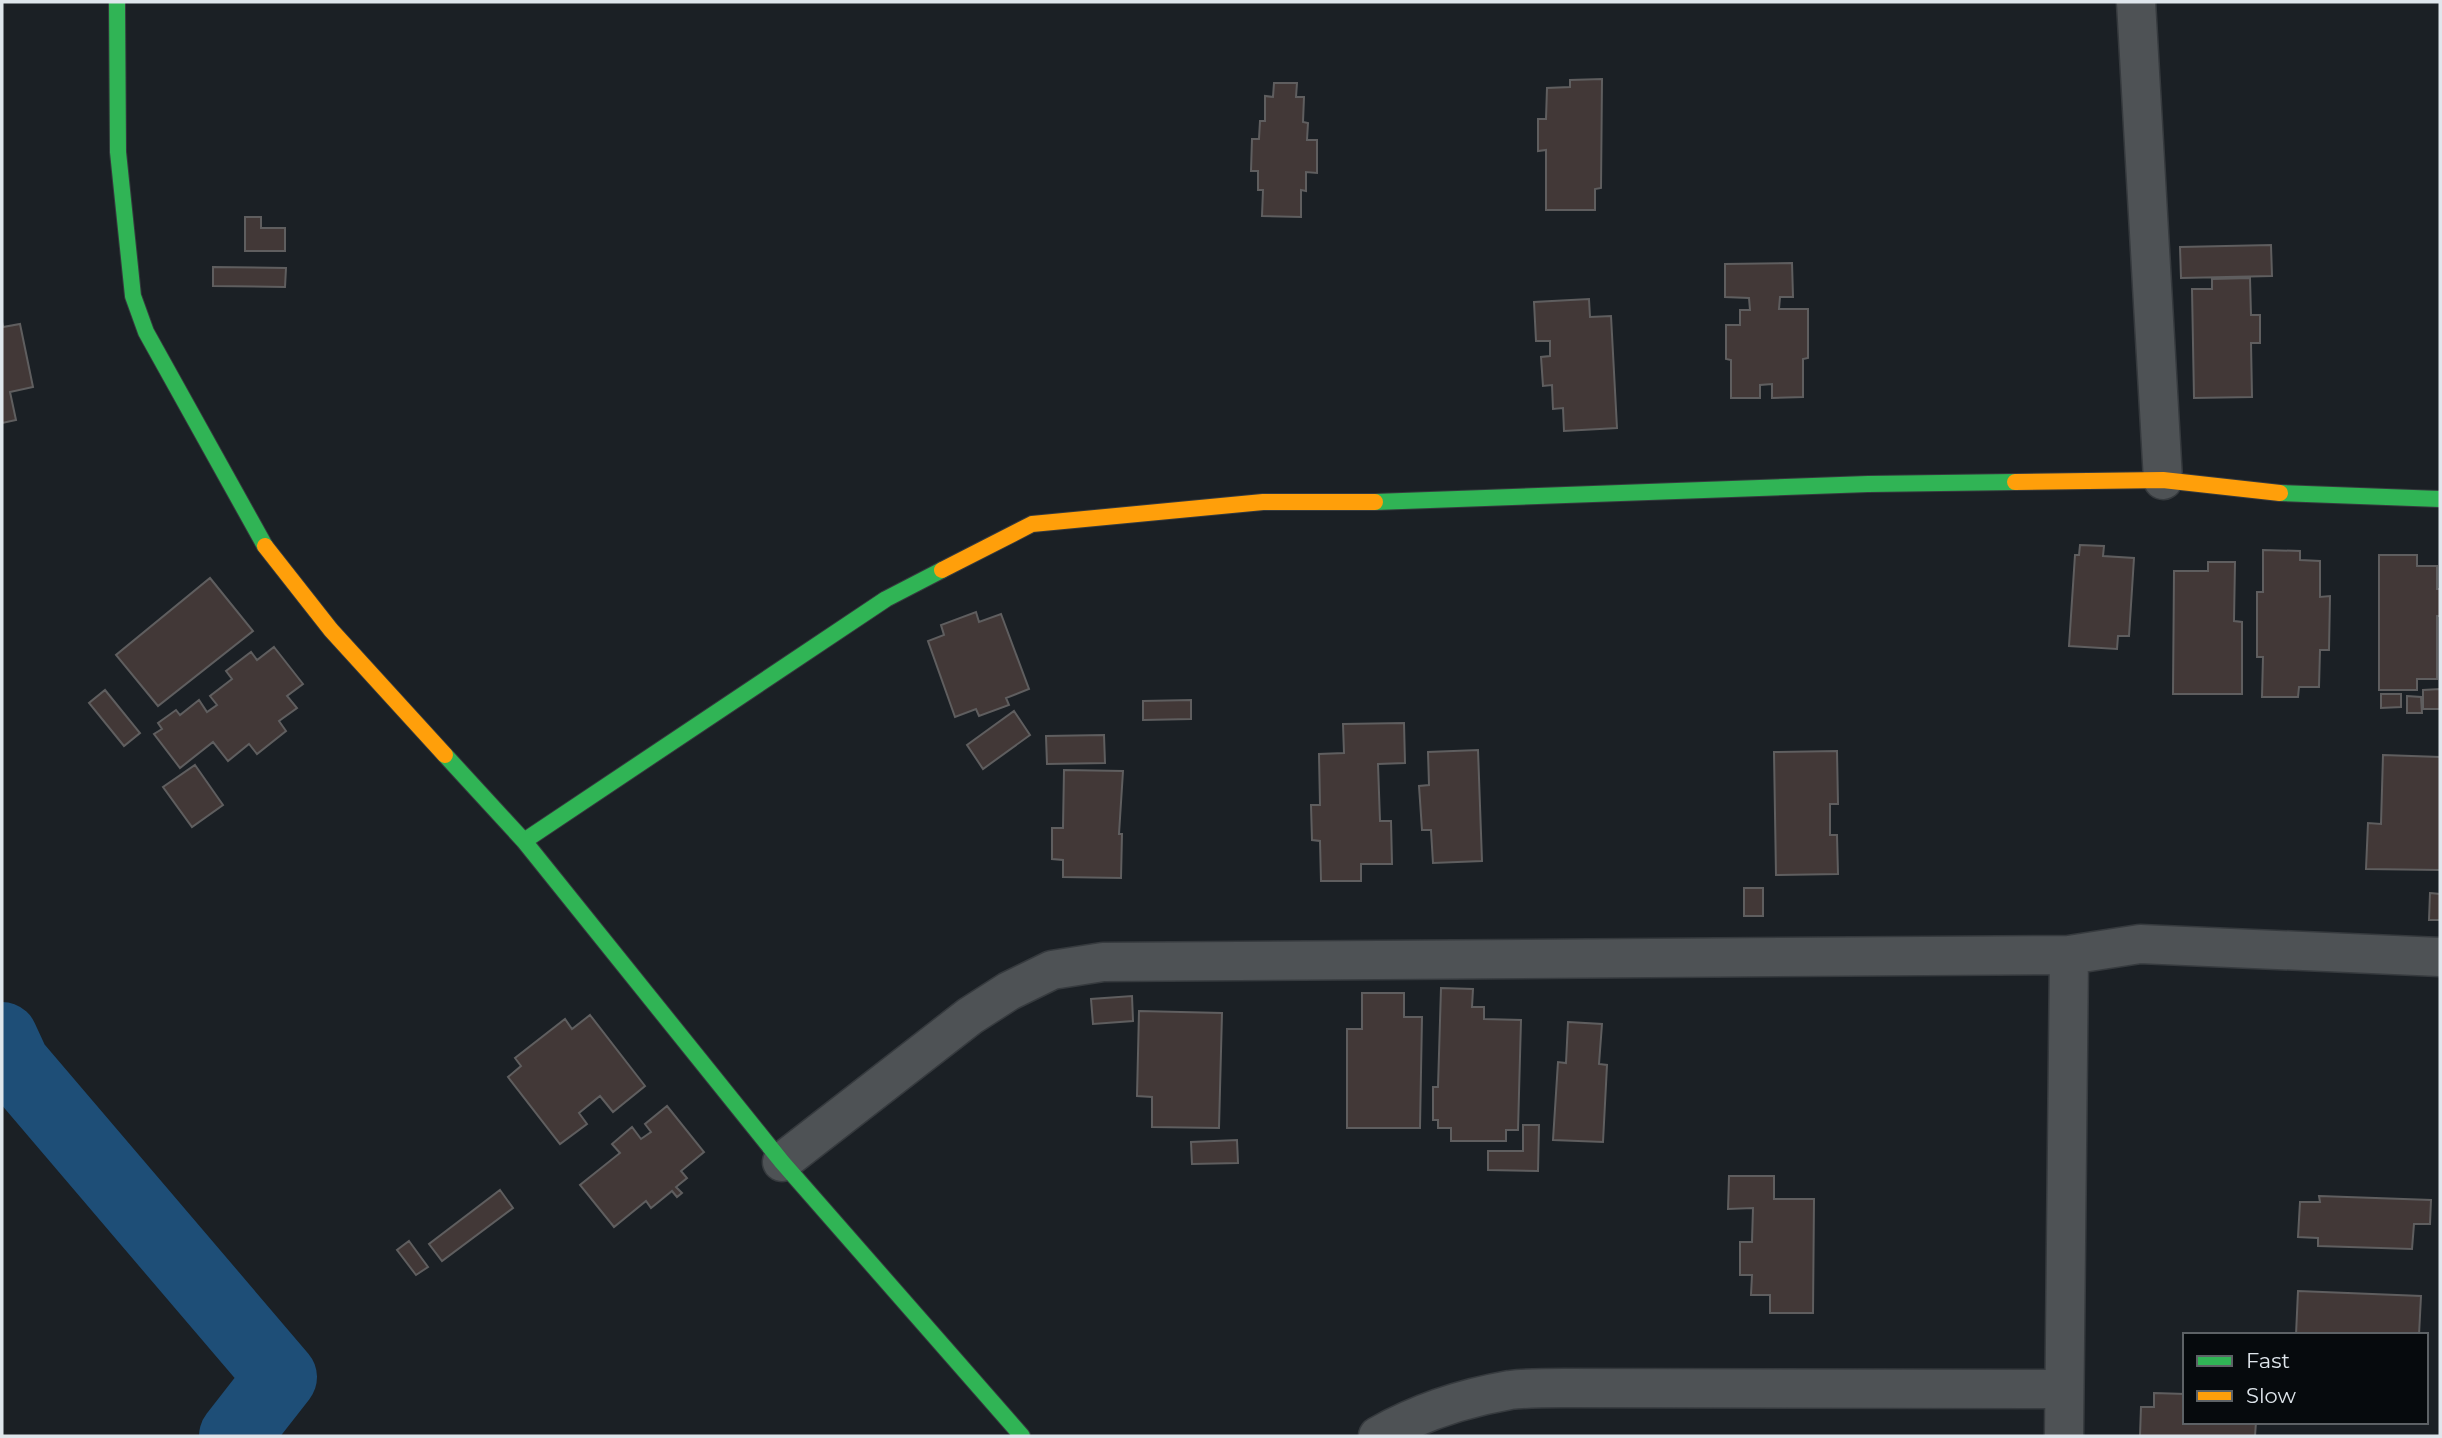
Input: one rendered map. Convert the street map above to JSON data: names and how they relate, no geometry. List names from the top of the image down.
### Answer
{
  "legend": ["Fast", "Slow"]
}
